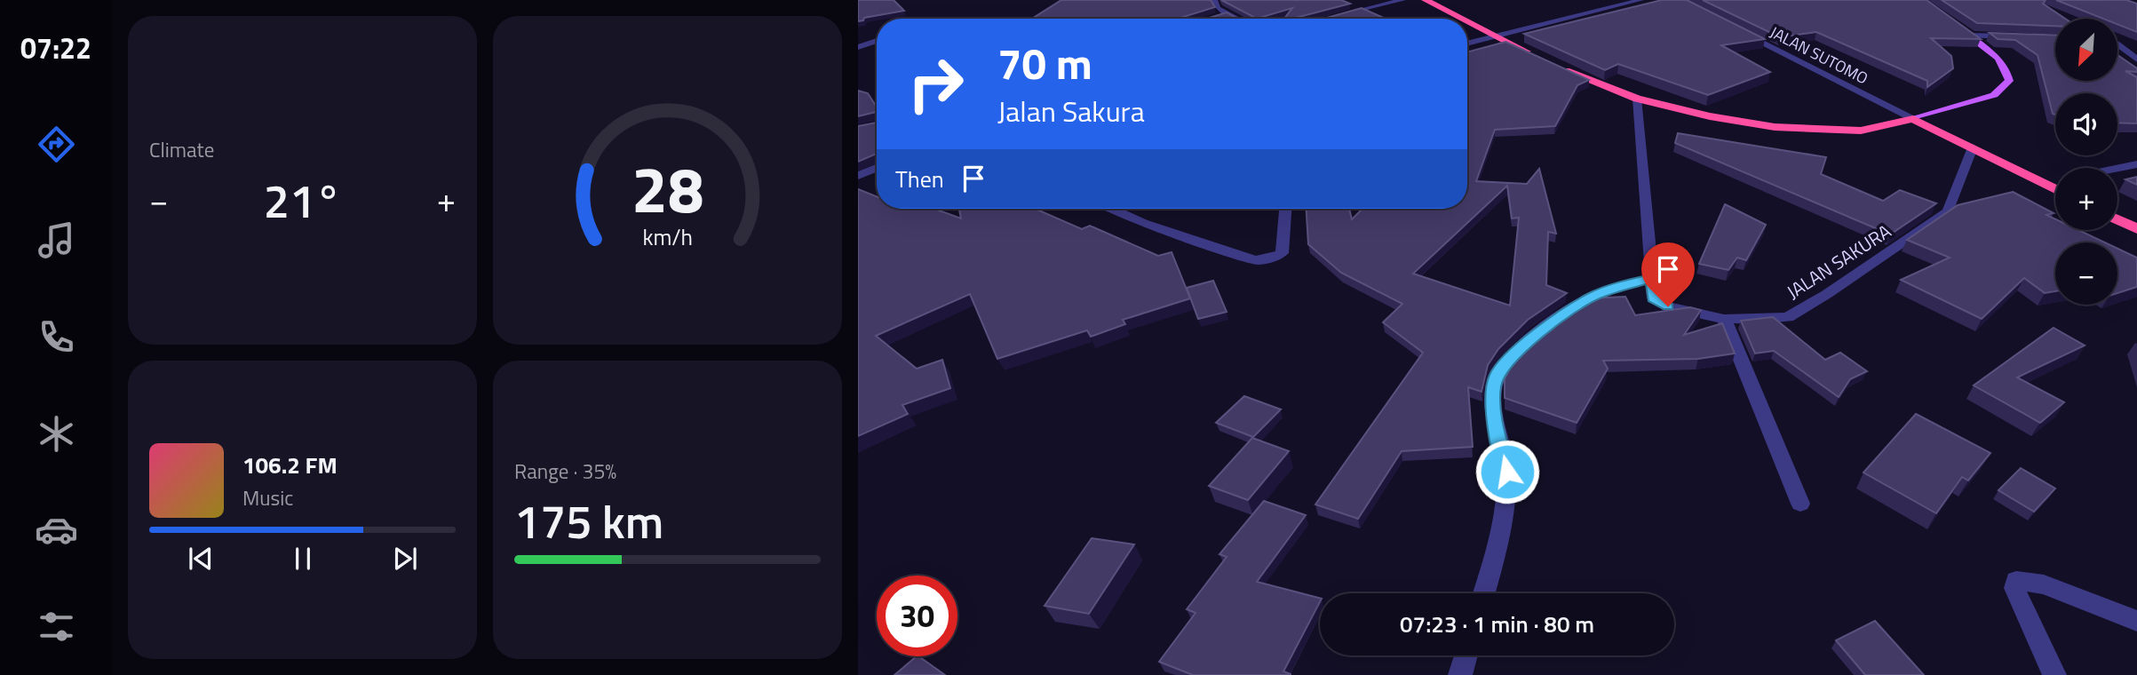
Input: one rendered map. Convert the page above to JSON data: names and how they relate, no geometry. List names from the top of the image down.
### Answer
{
  "streets": {
    "street": ["JALAN SUTOMO", "JALAN SAKURA"]
  },
  "north": "bottom left",
  "page": {
    "tabs": "07:22",
    "tile": [
      "Climate",
      ["Range · 35%", "175 km"]
    ],
    "map_buttons": ["+", "−"],
    "turn": ["70 m", "Jalan Sakura"],
    "then": "Then",
    "heat": ["−", "21°", "+"],
    "song": ["106.2 FM", "Music"],
    "limit": "30",
    "trip": "07:23 · 1 min · 80 m",
    "gauge": ["28", "km/h"]
  }
}
